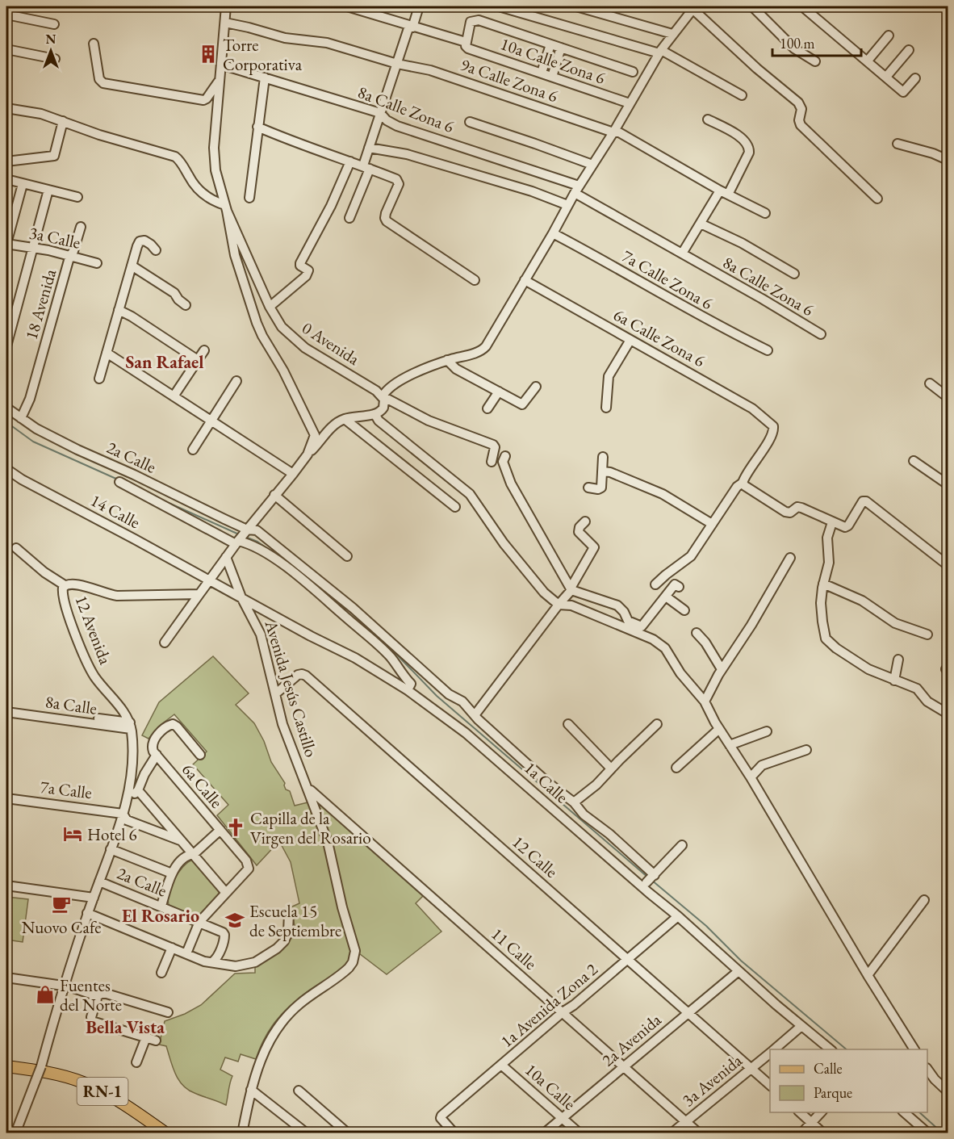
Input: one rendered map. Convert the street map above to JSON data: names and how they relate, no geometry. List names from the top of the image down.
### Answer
{
  "streets": {
    "main road": ["RN-1"],
    "street": [
      "10a Calle Zona 6",
      "9a Calle Zona 6",
      "8a Calle Zona 6",
      "3a Calle",
      "7a Calle Zona 6",
      "18 Avenida",
      "6a Calle Zona 6",
      "0 Avenida",
      "2a Calle",
      "14 Calle",
      "12 Avenida",
      "Avenida Jesús Castillo",
      "8a Calle",
      "1a Calle",
      "6a Calle",
      "7a Calle",
      "12 Calle",
      "11 Calle",
      "1a Avenida Zona 2",
      "2a Avenida",
      "3a Avenida",
      "10a Calle"
    ]
  },
  "crossings": [
    ["9a Calle Zona 6", "0 Avenida"],
    ["8a Calle Zona 6", "0 Avenida"],
    ["3a Calle", "18 Avenida"],
    ["18 Avenida", "2a Calle"],
    ["0 Avenida", "2a Calle"],
    ["14 Calle", "1a Calle"],
    ["12 Avenida", "8a Calle"],
    ["Avenida Jesús Castillo", "1a Calle"],
    ["Avenida Jesús Castillo", "12 Calle"],
    ["Avenida Jesús Castillo", "11 Calle"],
    ["1a Calle", "1a Avenida Zona 2"],
    ["1a Calle", "2a Avenida"],
    ["1a Calle", "3a Avenida"],
    ["12 Calle", "1a Avenida Zona 2"],
    ["12 Calle", "2a Avenida"],
    ["12 Calle", "3a Avenida"],
    ["11 Calle", "1a Avenida Zona 2"],
    ["11 Calle", "2a Avenida"],
    ["11 Calle", "3a Avenida"],
    ["1a Avenida Zona 2", "10a Calle"],
    ["2a Avenida", "10a Calle"]
  ],
  "districts": ["San Rafael", "El Rosario", "Bella Vista"],
  "places": {
    "building": ["Torre Corporativa"],
    "church": ["Capilla de la Virgen del Rosario"],
    "hotel": ["Hotel 6"],
    "cafe": ["Nuovo Cafe"],
    "school or university": ["Escuela 15 de Septiembre"],
    "shop": ["Fuentes del Norte"]
  },
  "legend": ["Calle", "Parque"],
  "scale_bar": "100 m",
  "north": "top"
}
